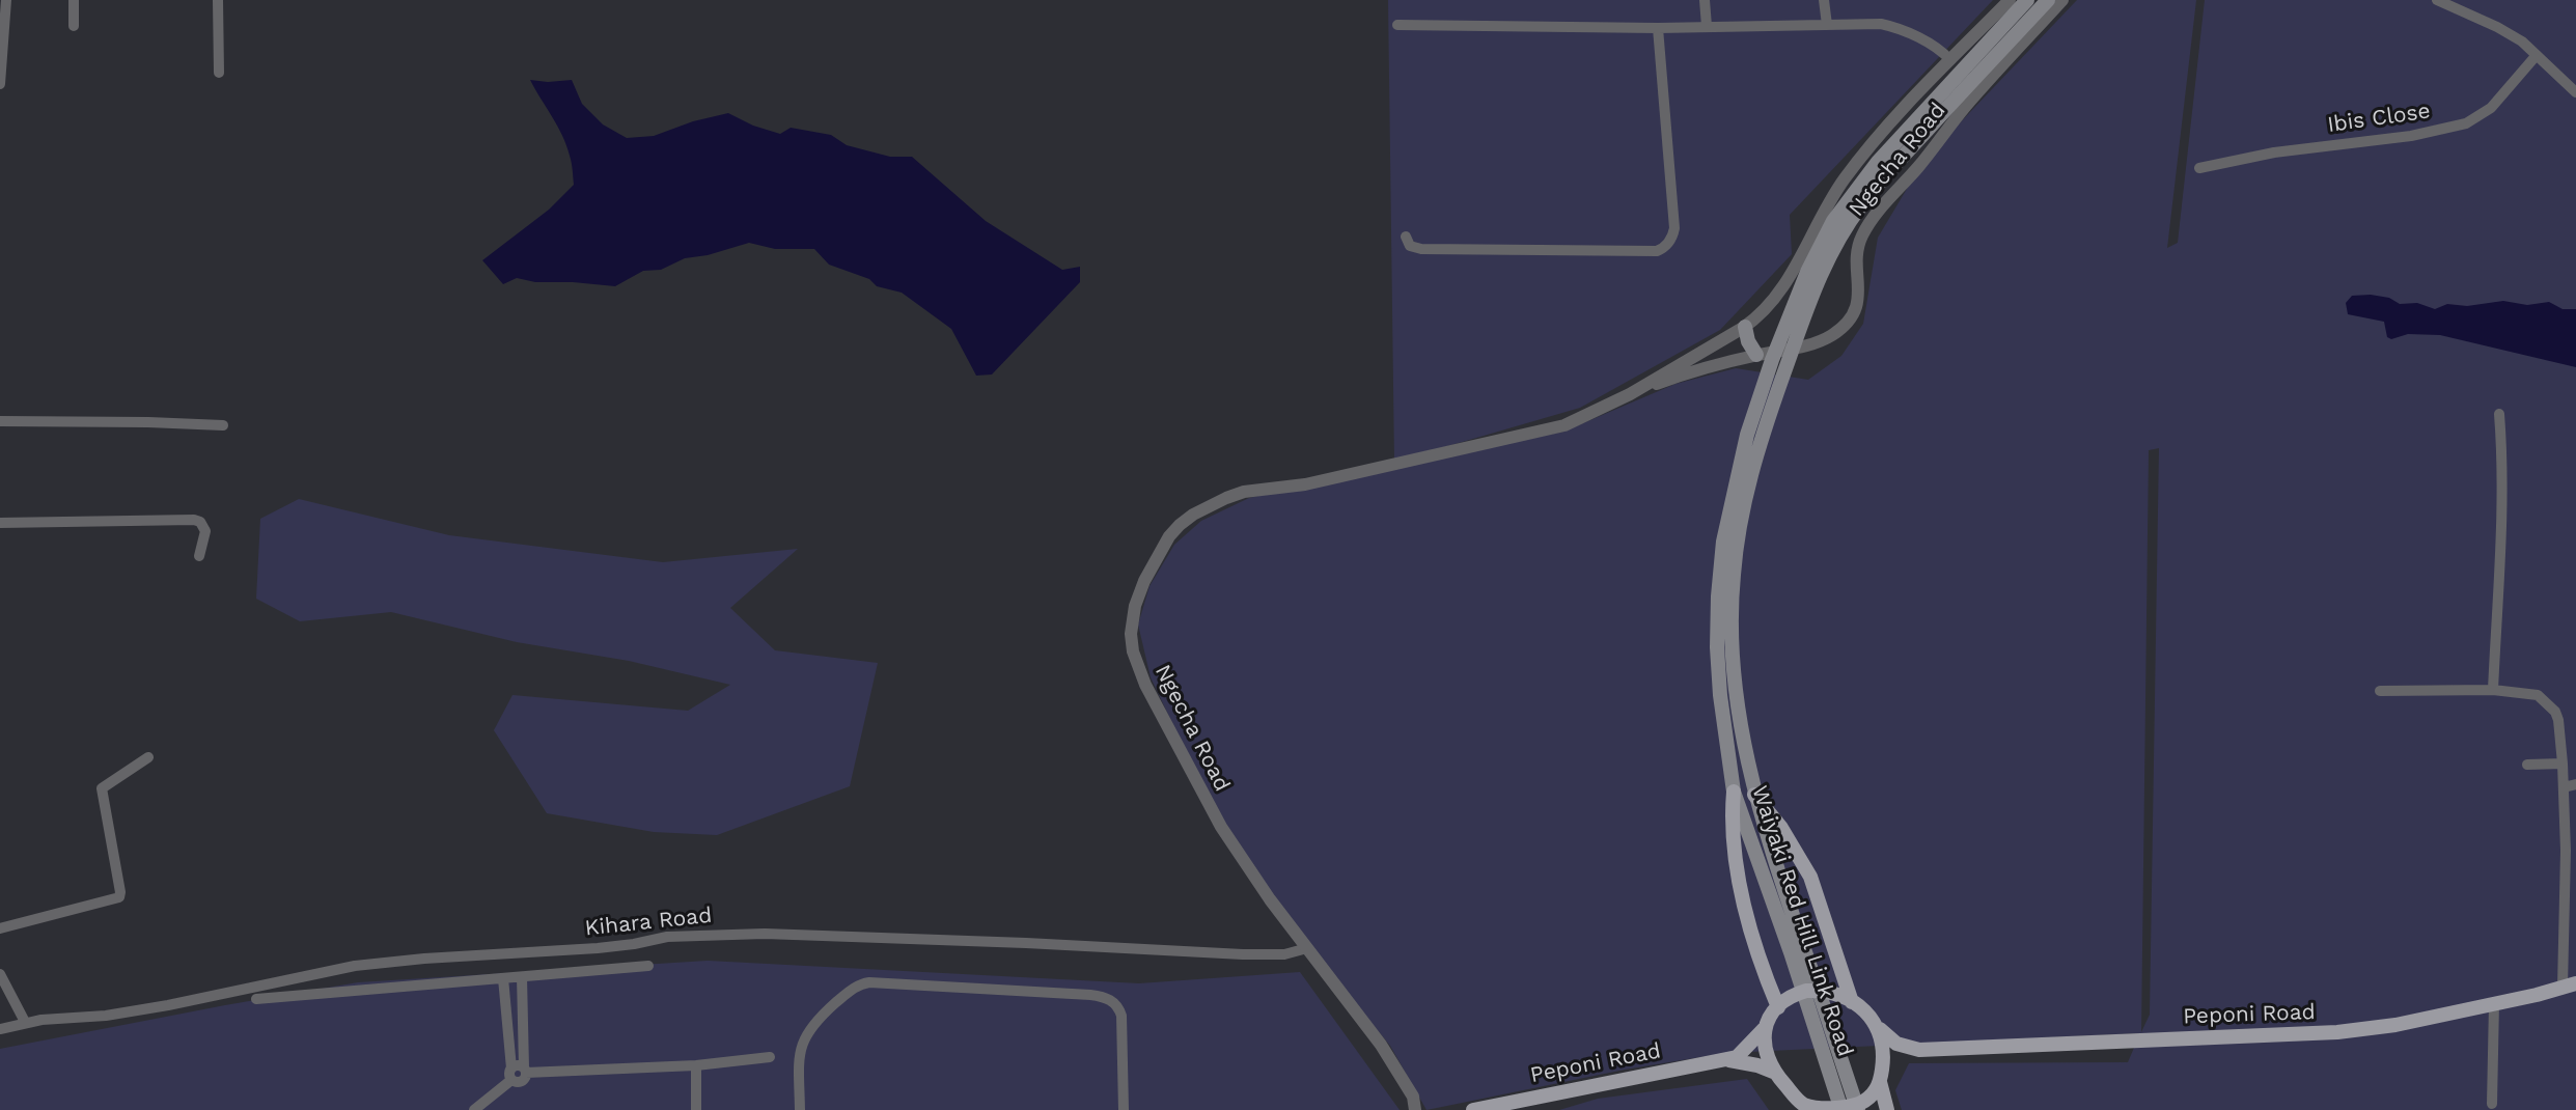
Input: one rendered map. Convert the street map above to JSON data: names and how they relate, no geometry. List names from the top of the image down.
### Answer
{
  "streets": {
    "main road": ["Waiyaki Red Hill Link Road", "Peponi Road"],
    "street": ["Ibis Close", "Ngecha Road", "Kihara Road"]
  },
  "crossings": [
    ["Ngecha Road", "Kihara Road"],
    ["Waiyaki Red Hill Link Road", "Peponi Road"]
  ]
}
